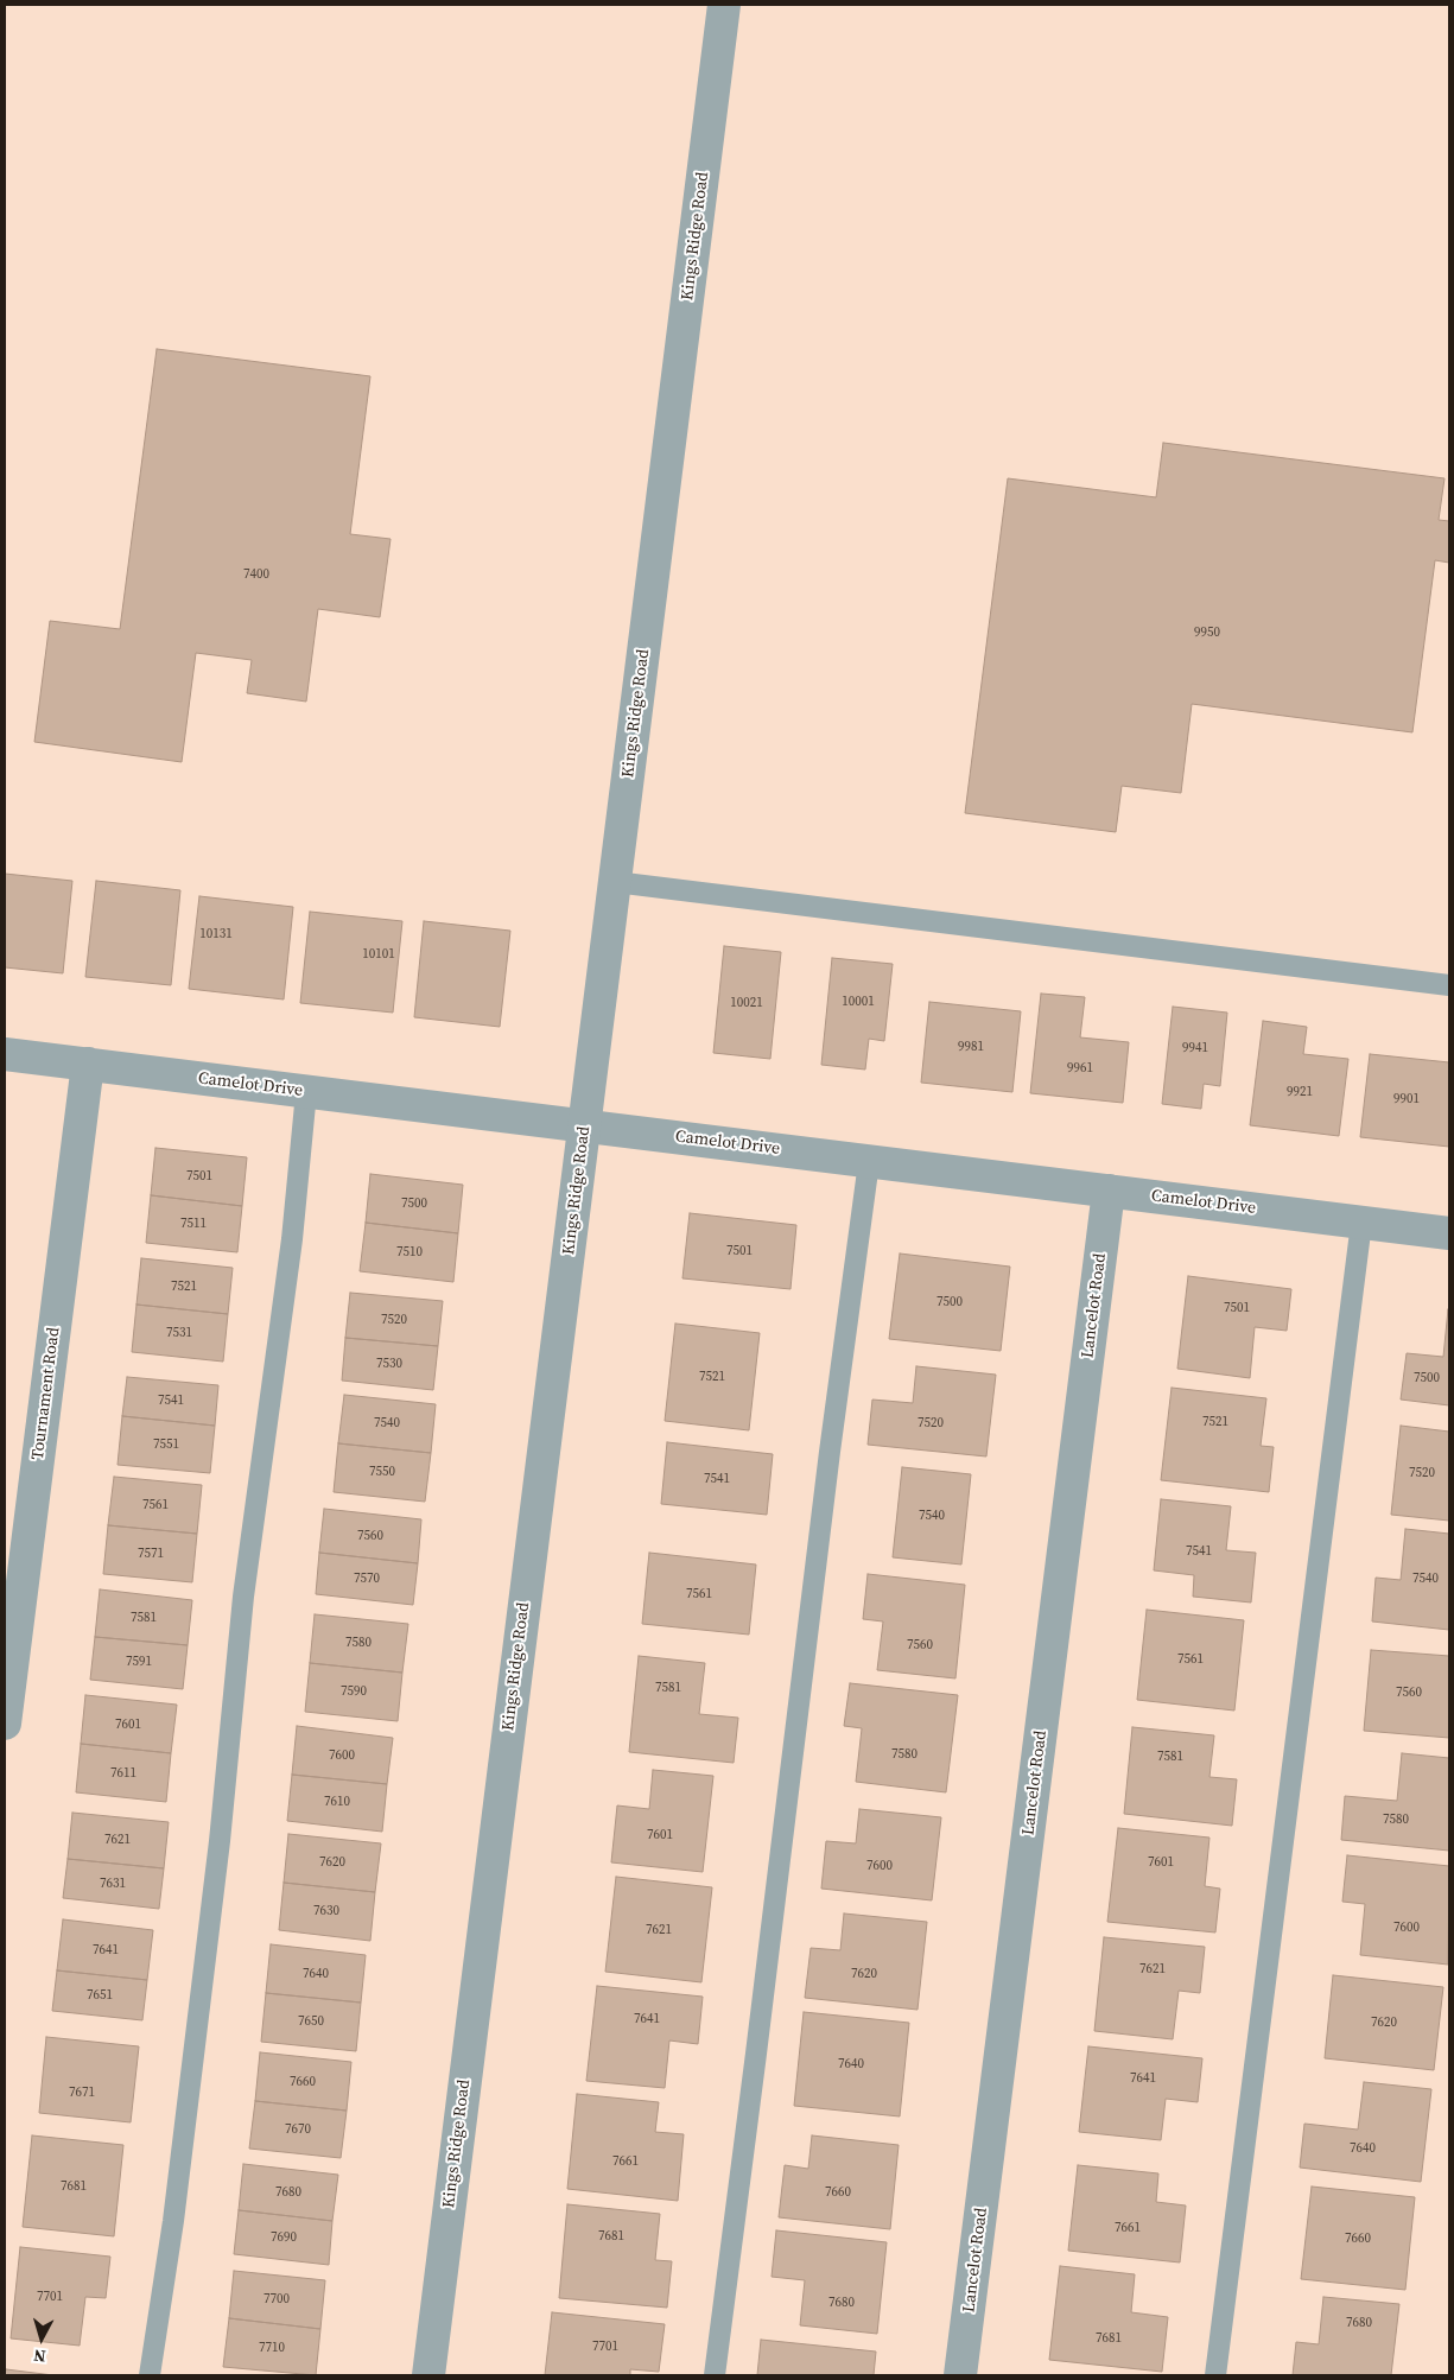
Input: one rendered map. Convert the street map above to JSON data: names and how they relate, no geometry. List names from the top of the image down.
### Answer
{
  "streets": {
    "street": [
      "Kings Ridge Road",
      "Camelot Drive",
      "Lancelot Road",
      "Tournament Road"
    ]
  },
  "crossings": [
    ["Kings Ridge Road", "Camelot Drive"],
    ["Camelot Drive", "Lancelot Road"],
    ["Camelot Drive", "Tournament Road"]
  ],
  "house_numbers": [
    "7400",
    "9950",
    "10131",
    "10101",
    "10001",
    "10021",
    "9981",
    "9941",
    "9961",
    "9921",
    "9901",
    "7501",
    "7500",
    "7511",
    "7501",
    "7510",
    "7521",
    "7500",
    "7501",
    "7520",
    "7531",
    "7530",
    "7521",
    "7500",
    "7541",
    "7521",
    "7540",
    "7520",
    "7551",
    "7550",
    "7520",
    "7541",
    "7561",
    "7540",
    "7560",
    "7541",
    "7571",
    "7570",
    "7540",
    "7561",
    "7581",
    "7580",
    "7560",
    "7561",
    "7591",
    "7581",
    "7590",
    "7560",
    "7601",
    "7580",
    "7600",
    "7581",
    "7611",
    "7610",
    "7580",
    "7601",
    "7621",
    "7620",
    "7601",
    "7600",
    "7631",
    "7630",
    "7600",
    "7621",
    "7641",
    "7621",
    "7640",
    "7620",
    "7651",
    "7641",
    "7650",
    "7620",
    "7640",
    "7641",
    "7660",
    "7671",
    "7670",
    "7640",
    "7661",
    "7681",
    "7680",
    "7660",
    "7661",
    "7681",
    "7690",
    "7660",
    "7701",
    "7700",
    "7680",
    "7680",
    "7681",
    "7701",
    "7710"
  ],
  "north": "bottom"
}
